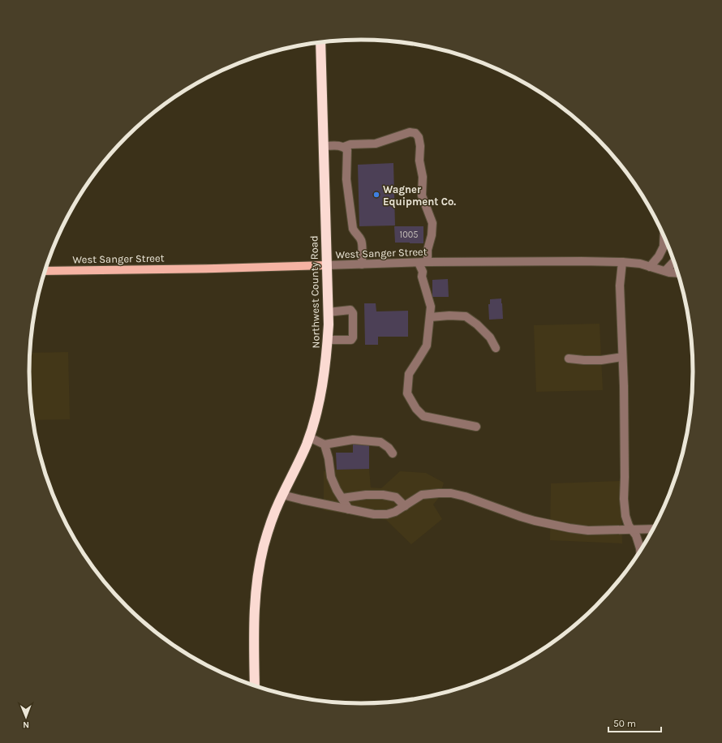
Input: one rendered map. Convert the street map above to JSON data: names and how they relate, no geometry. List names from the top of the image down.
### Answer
{
  "streets": {
    "highway": ["Northwest County Road"],
    "main road": ["West Sanger Street"]
  },
  "crossings": [
    ["West Sanger Street", "Northwest County Road"]
  ],
  "places": ["Wagner Equipment Co."],
  "house_numbers": ["1005"],
  "scale_bar": "50 m",
  "north": "bottom"
}
